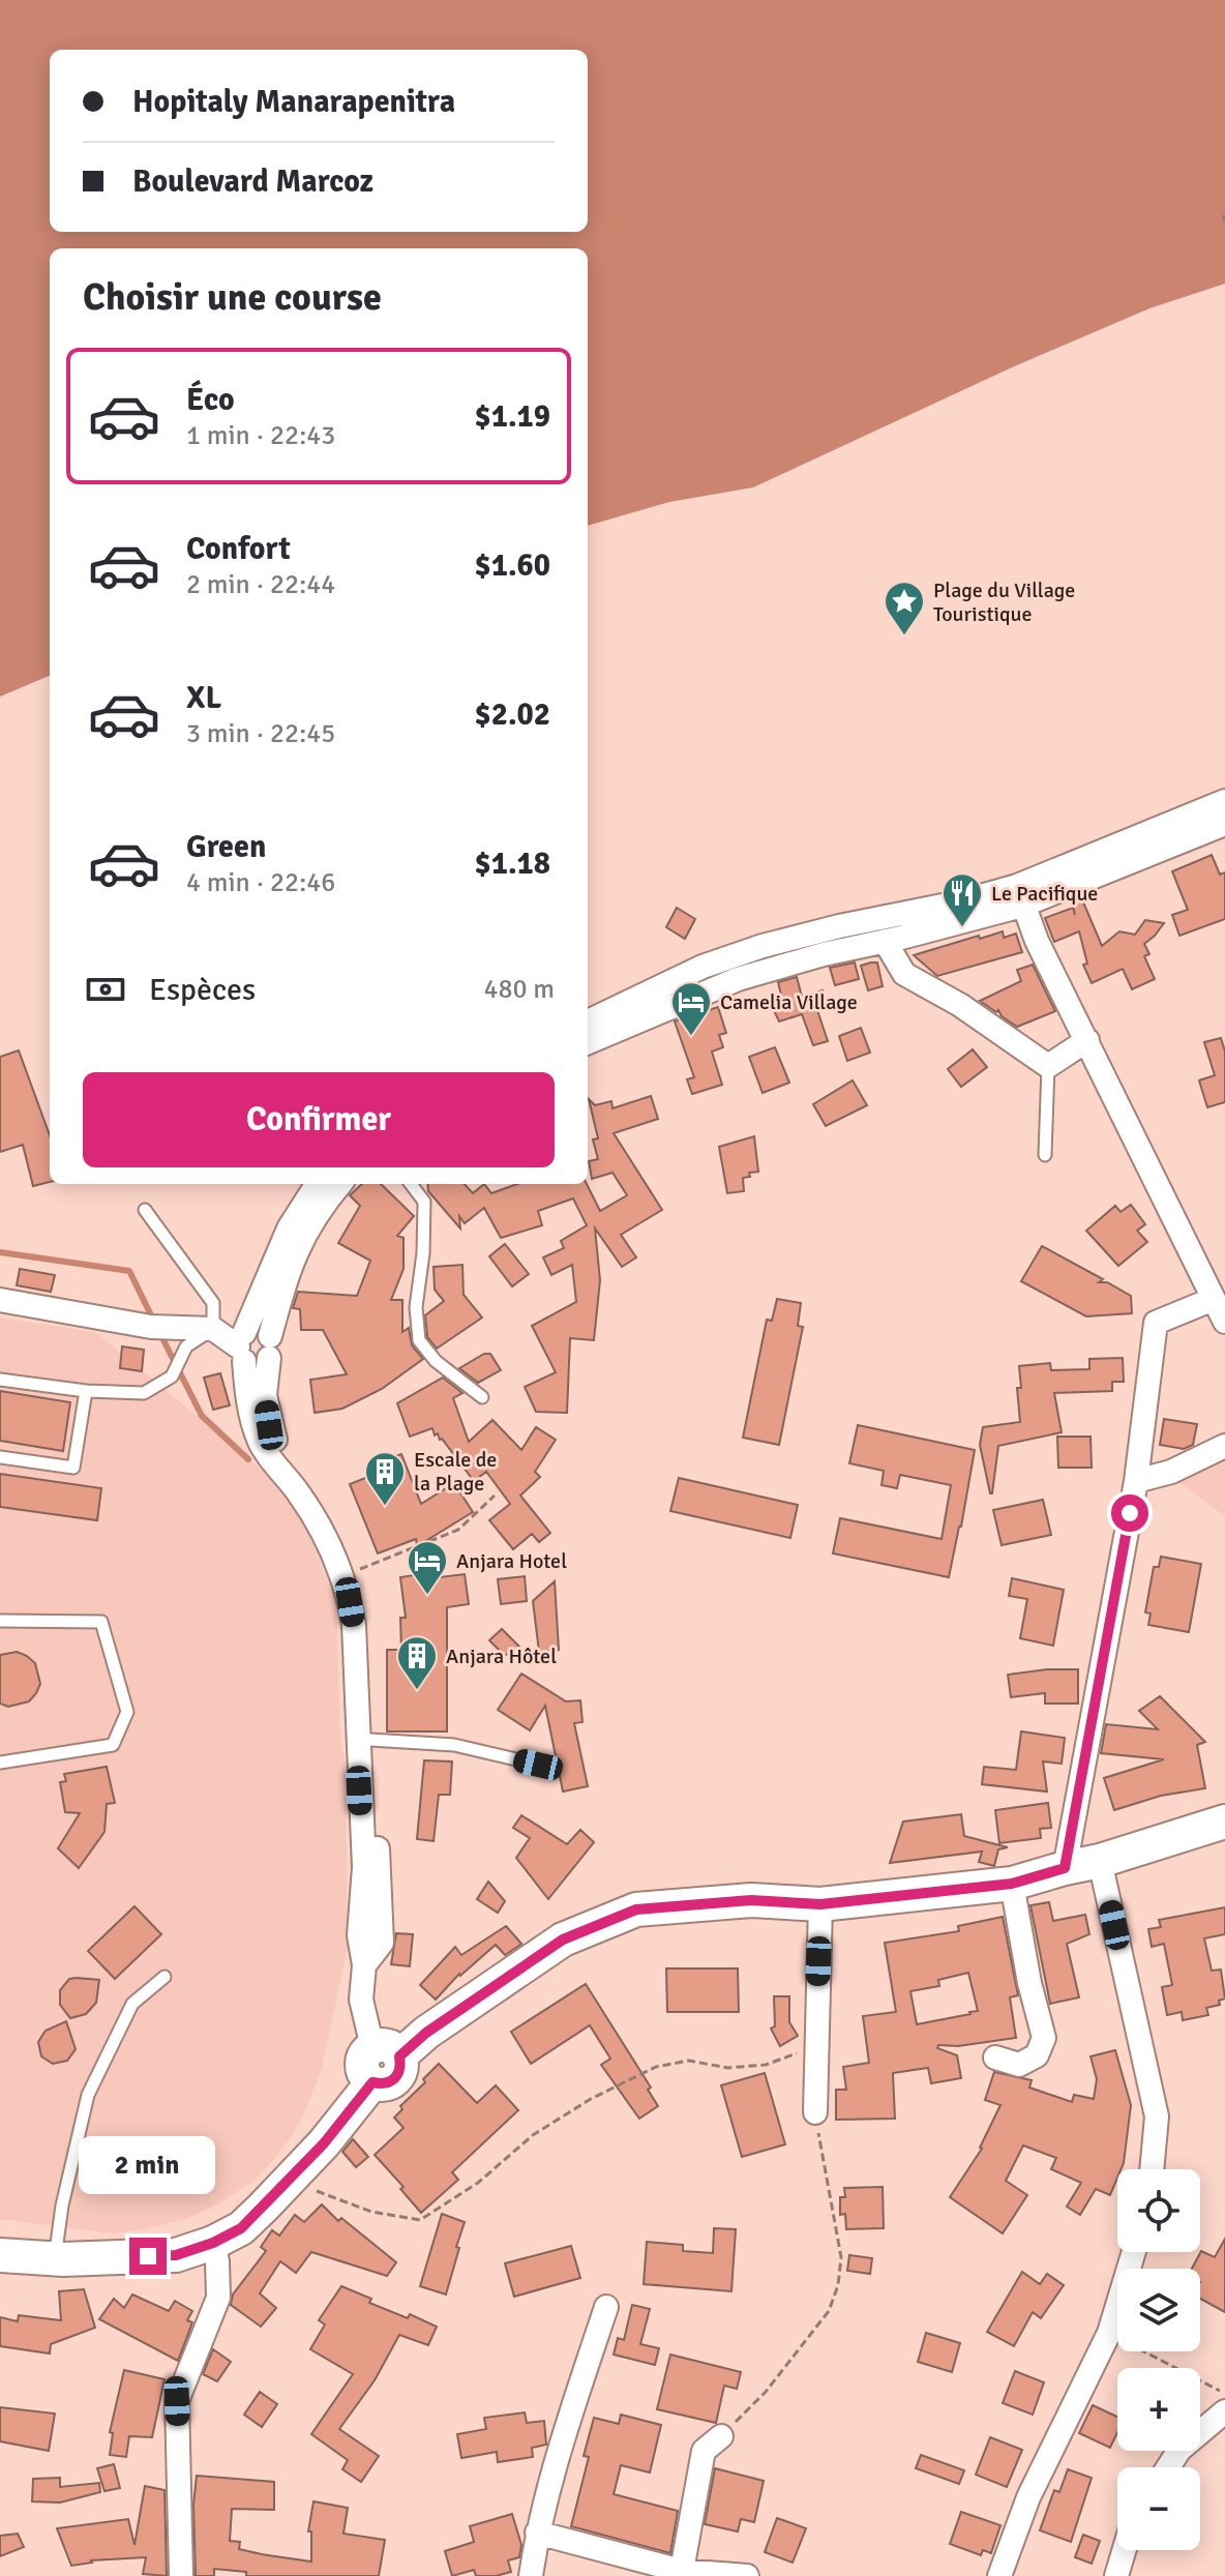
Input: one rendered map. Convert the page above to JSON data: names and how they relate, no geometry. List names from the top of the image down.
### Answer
{
  "places": {
    "place": ["Plage du Village Touristique"],
    "restaurant": ["Le Pacifique"],
    "hotel": ["Camelia Village", "Anjara Hotel"],
    "building": ["Escale de la Plage", "Anjara Hôtel"]
  },
  "page": {
    "banner": ["Hopitaly Manarapenitra", "Boulevard Marcoz"],
    "heading": "Choisir une course",
    "list": [
      {
        "name": "Éco",
        "note": "1 min · 22:43",
        "value": "$1.19"
      },
      {
        "name": "Confort",
        "note": "2 min · 22:44",
        "value": "$1.60"
      },
      {
        "name": "XL",
        "note": "3 min · 22:45",
        "value": "$2.02"
      },
      {
        "name": "Green",
        "note": "4 min · 22:46",
        "value": "$1.18"
      }
    ],
    "pay": ["Espèces", "480 m"],
    "buttons": "Confirmer",
    "bubble": "2 min",
    "map_buttons": ["+", "−"]
  }
}
